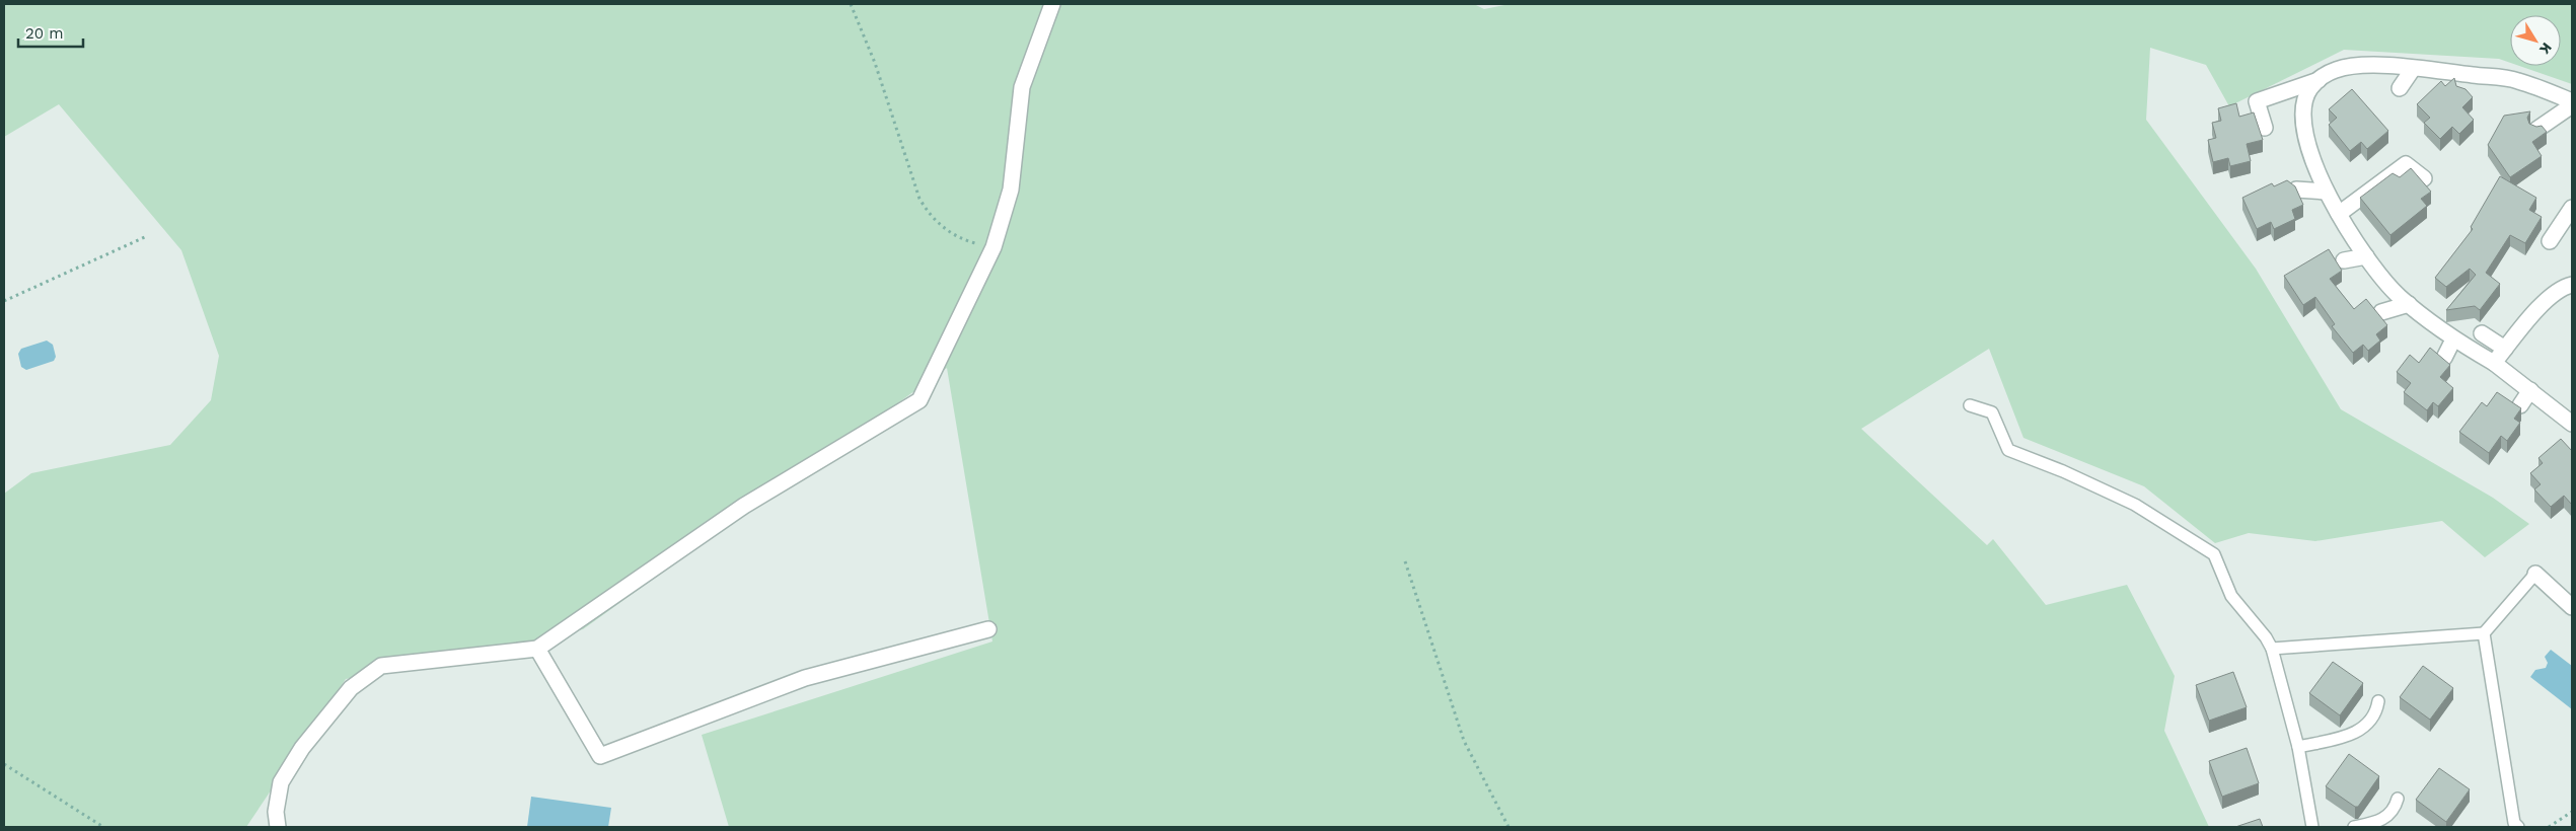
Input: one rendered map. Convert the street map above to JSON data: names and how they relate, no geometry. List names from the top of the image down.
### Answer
{
  "scale_bar": "20 m",
  "north": "bottom right"
}
